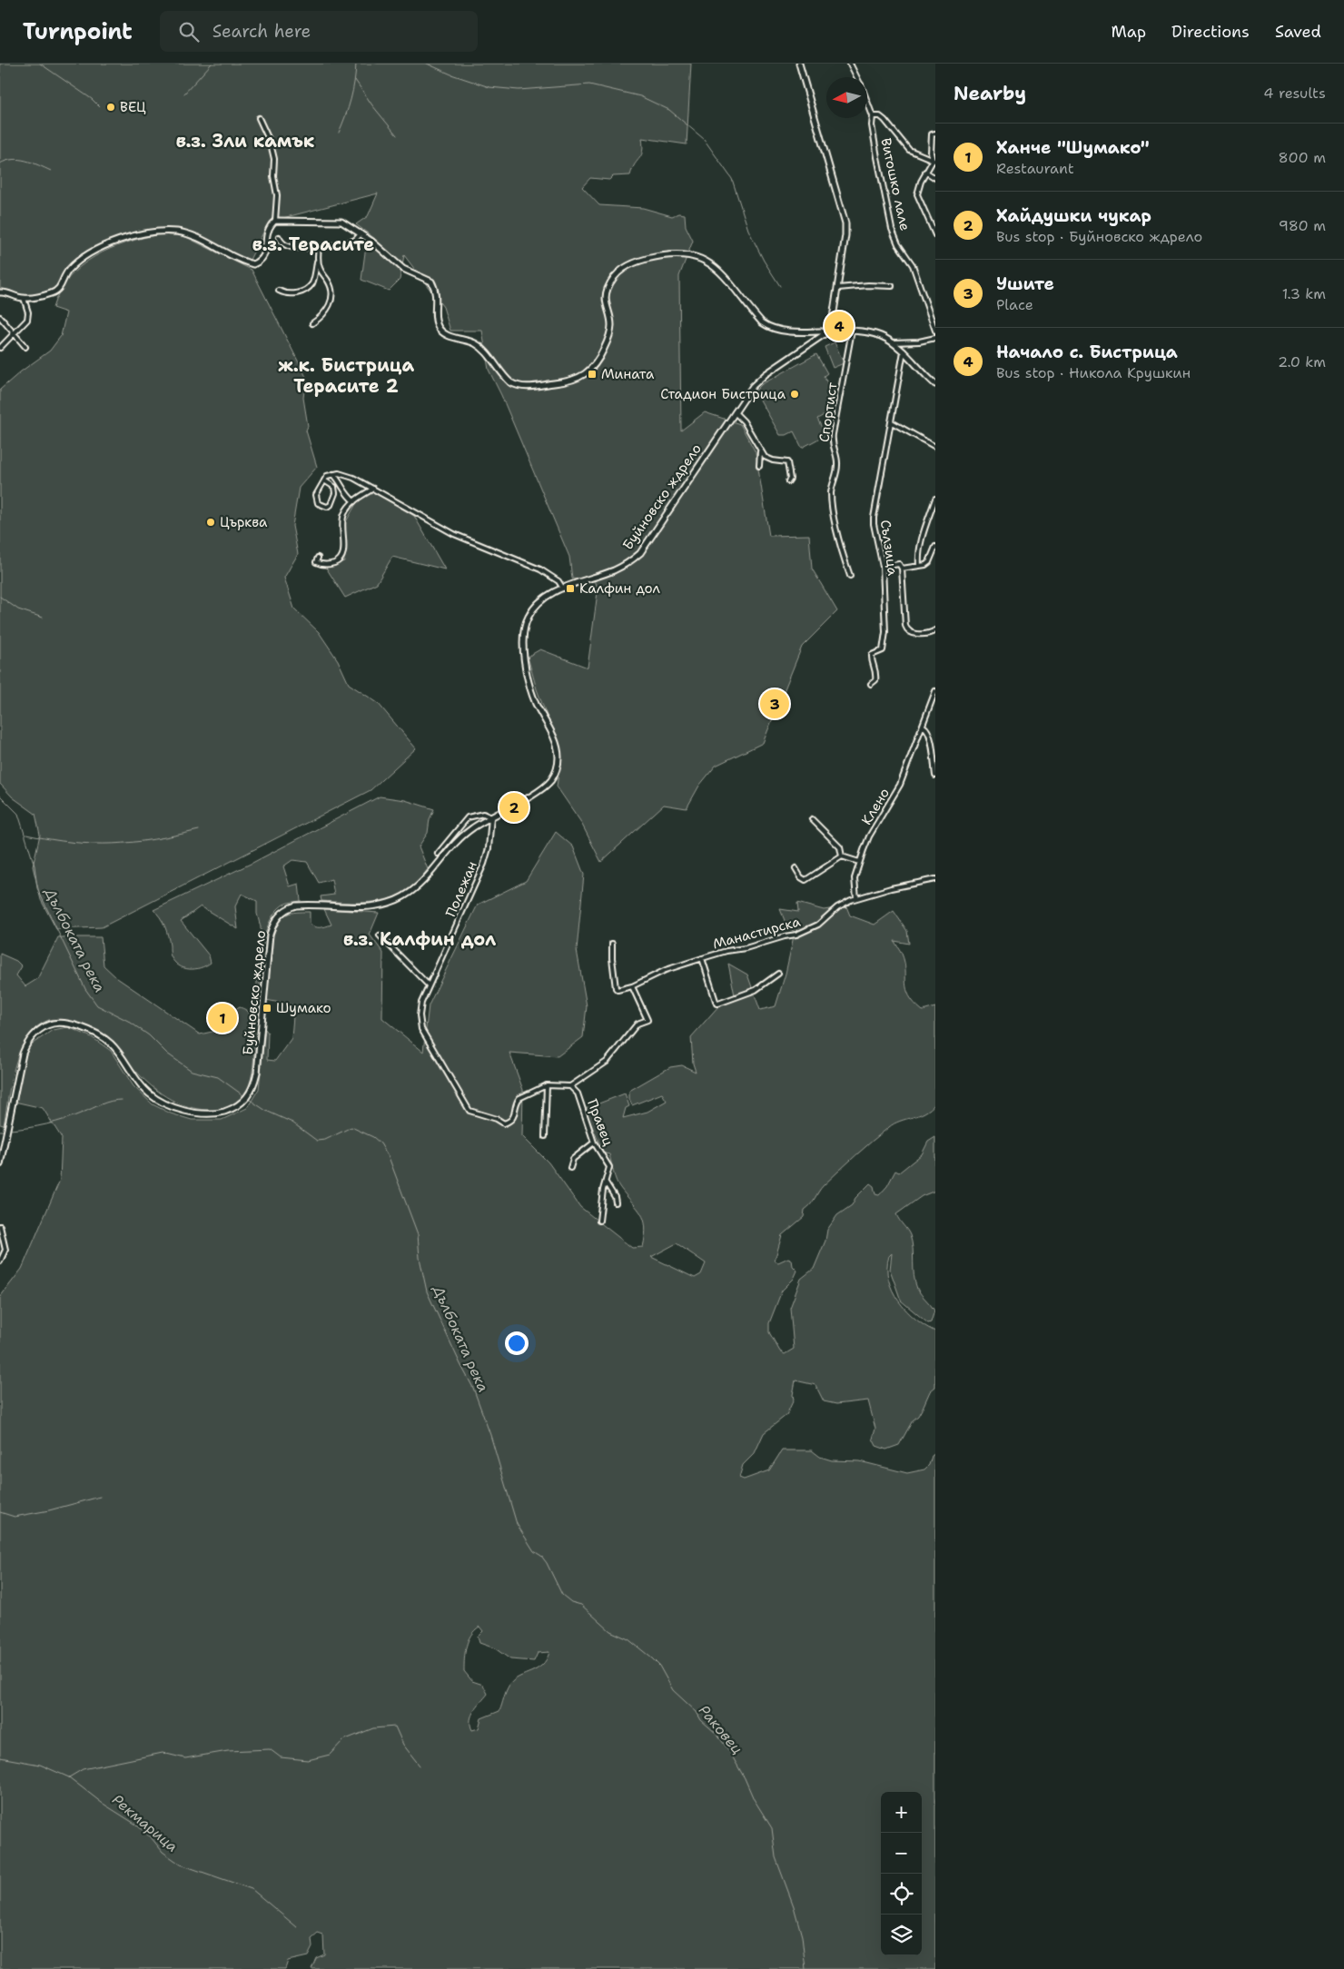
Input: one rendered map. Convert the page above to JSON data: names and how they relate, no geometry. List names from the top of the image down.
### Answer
{
  "streets": {
    "street": [
      "Витошко лале",
      "Спортист",
      "Буйновско ждрело",
      "Сълзица",
      "Клено",
      "Полежан",
      "Манастирска",
      "Правец"
    ]
  },
  "crossings": [
    ["Буйновско ждрело", "Полежан"],
    ["Клено", "Манастирска"]
  ],
  "districts": [
    "в.з. Зли камък",
    "в.з. Терасите",
    "ж.к. Бистрица Терасите 2",
    "в.з. Калфин дол"
  ],
  "water": ["Дълбоката река", "Раковец", "Рекмарица"],
  "places": {
    "other": ["ВЕЦ", "Стадион Бистрица", "Църква"],
    "transit": ["Мината", "Калфин дол", "Шумако"]
  },
  "north": "left",
  "page": {
    "header": "Turnpoint",
    "search": "Search here",
    "nav": ["Map", "Directions", "Saved"],
    "heading": ["Nearby", "4 results"],
    "list": [
      {
        "mark": "1",
        "name": "Ханче \"Шумако\"",
        "note": "Restaurant",
        "value": "800 m"
      },
      {
        "mark": "2",
        "name": "Хайдушки чукар",
        "note": "Bus stop · Буйновско ждрело",
        "value": "980 m"
      },
      {
        "mark": "3",
        "name": "Ушите",
        "note": "Place",
        "value": "1.3 km"
      },
      {
        "mark": "4",
        "name": "Начало с. Бистрица",
        "note": "Bus stop · Никола Крушкин",
        "value": "2.0 km"
      }
    ],
    "pins": [
      "4",
      "3",
      "2",
      "1"
    ],
    "map_buttons": ["+", "−"]
  }
}
